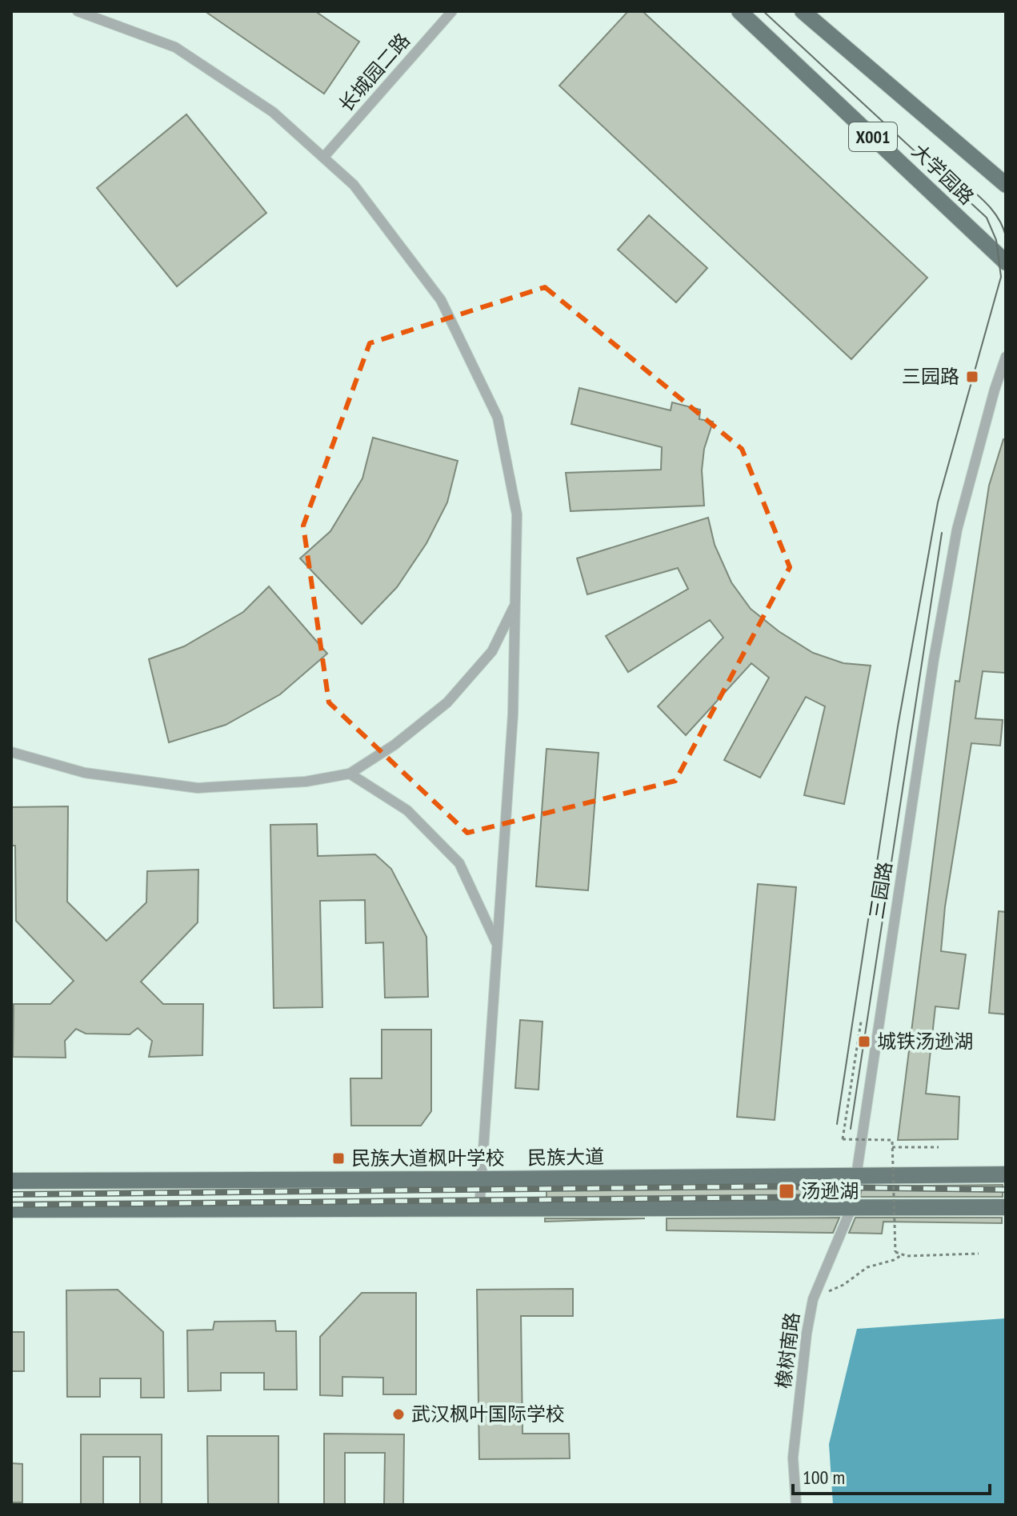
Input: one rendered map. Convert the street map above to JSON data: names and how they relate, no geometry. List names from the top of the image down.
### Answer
{
  "streets": {
    "main road": ["X001", "大学园路", "民族大道"],
    "street": ["长城园二路", "三园路", "橡树南路"]
  },
  "crossings": [
    ["三园路", "民族大道"],
    ["三园路", "橡树南路"]
  ],
  "places": {
    "transit": [
      "三园路",
      "城铁汤逊湖",
      "民族大道枫叶学校",
      "汤逊湖"
    ],
    "other": ["武汉枫叶国际学校"]
  },
  "scale_bar": "100 m"
}
